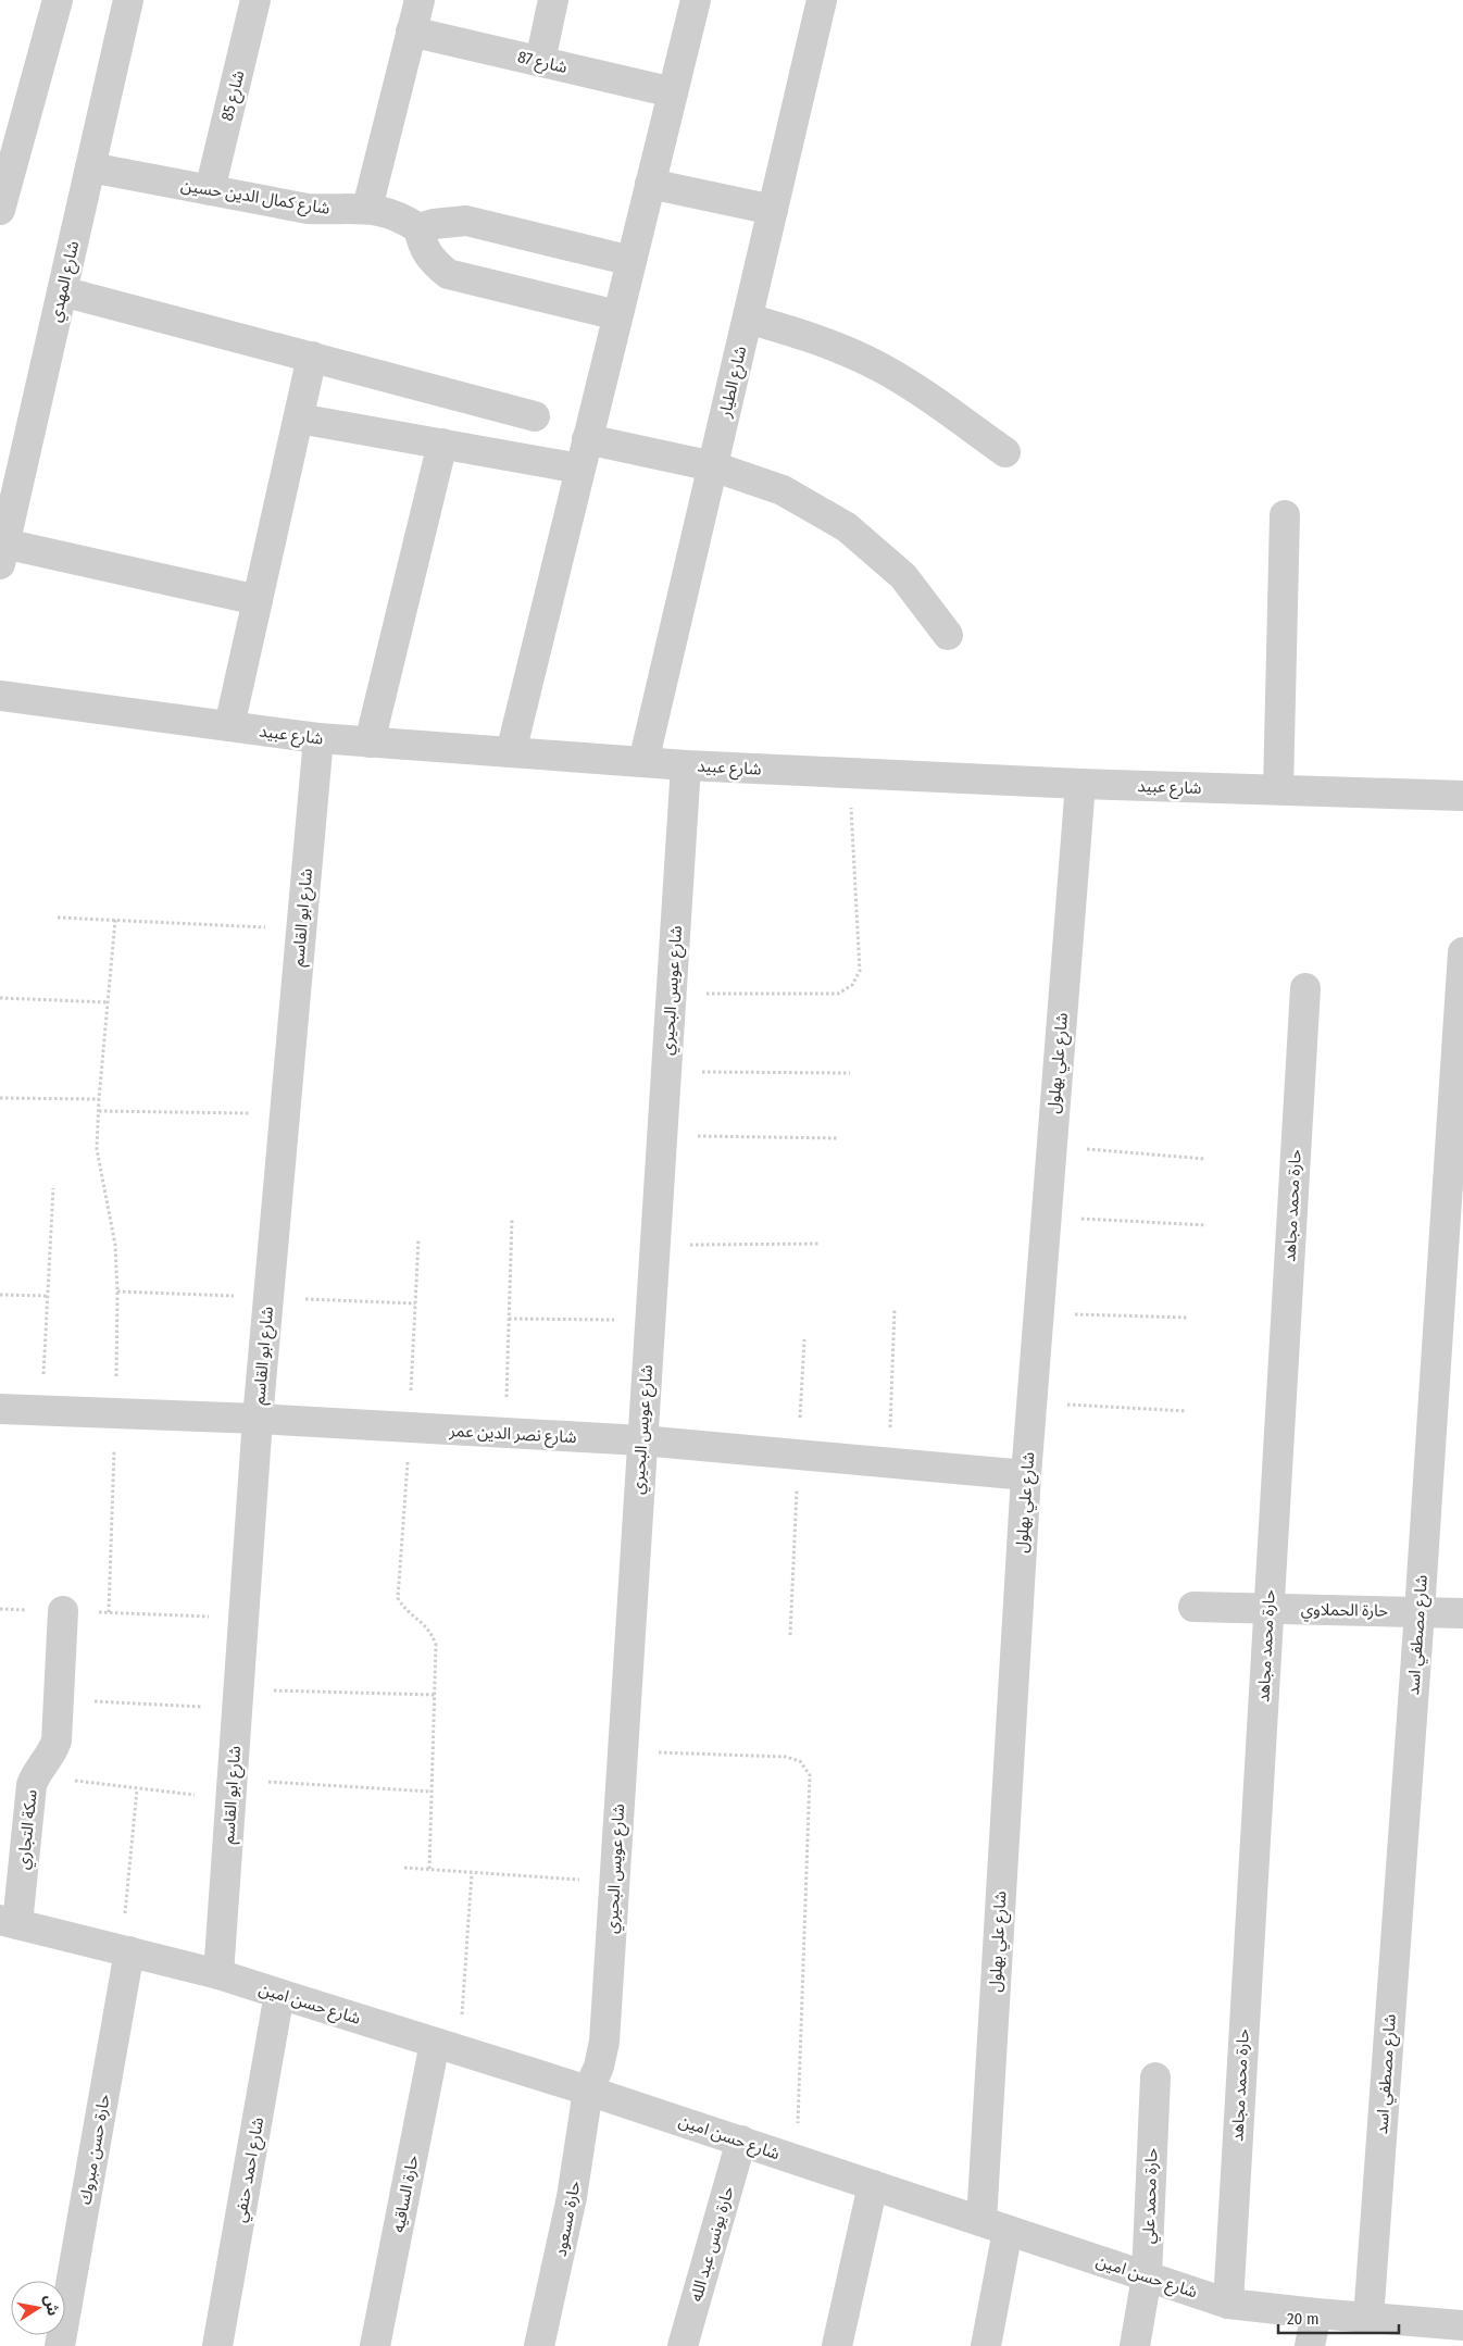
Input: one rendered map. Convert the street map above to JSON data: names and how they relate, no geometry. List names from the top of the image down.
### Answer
{
  "streets": {
    "street": [
      "شارع 87",
      "شارع 85",
      "شارع كمال الدين حسين",
      "شارع المهدي",
      "شارع الطيار",
      "شارع عبيد",
      "شارع ابو القاسم",
      "شارع عويس البحيري",
      "شارع علي بهلول",
      "حارة محمد مجاهد",
      "شارع نصر الدين عمر",
      "حارة الحملاوي",
      "شارع مصطفي اسد",
      "سكة التجاري",
      "شارع حسن امين",
      "حارة حسن مبروك",
      "شارع احمد حنفي",
      "حارة الساقيه",
      "حارة محمد علي",
      "حارة مسعود",
      "حارة يونس عبد الله"
    ]
  },
  "crossings": [
    ["شارع 85", "شارع كمال الدين حسين"],
    ["شارع كمال الدين حسين", "شارع المهدي"],
    ["شارع الطيار", "شارع عبيد"],
    ["شارع عبيد", "شارع ابو القاسم"],
    ["شارع عبيد", "شارع عويس البحيري"],
    ["شارع عبيد", "شارع علي بهلول"],
    ["شارع ابو القاسم", "شارع نصر الدين عمر"],
    ["شارع ابو القاسم", "شارع حسن امين"],
    ["شارع عويس البحيري", "شارع نصر الدين عمر"],
    ["شارع عويس البحيري", "شارع حسن امين"],
    ["شارع عويس البحيري", "حارة مسعود"],
    ["شارع علي بهلول", "شارع نصر الدين عمر"],
    ["شارع علي بهلول", "شارع حسن امين"],
    ["حارة محمد مجاهد", "حارة الحملاوي"],
    ["حارة محمد مجاهد", "شارع حسن امين"],
    ["حارة الحملاوي", "شارع مصطفي اسد"],
    ["شارع مصطفي اسد", "شارع حسن امين"],
    ["سكة التجاري", "شارع حسن امين"],
    ["شارع حسن امين", "حارة حسن مبروك"],
    ["شارع حسن امين", "شارع احمد حنفي"],
    ["شارع حسن امين", "حارة الساقيه"],
    ["شارع حسن امين", "حارة محمد علي"],
    ["شارع حسن امين", "حارة مسعود"],
    ["شارع حسن امين", "حارة يونس عبد الله"]
  ],
  "scale_bar": "20 m",
  "north": "right"
}
